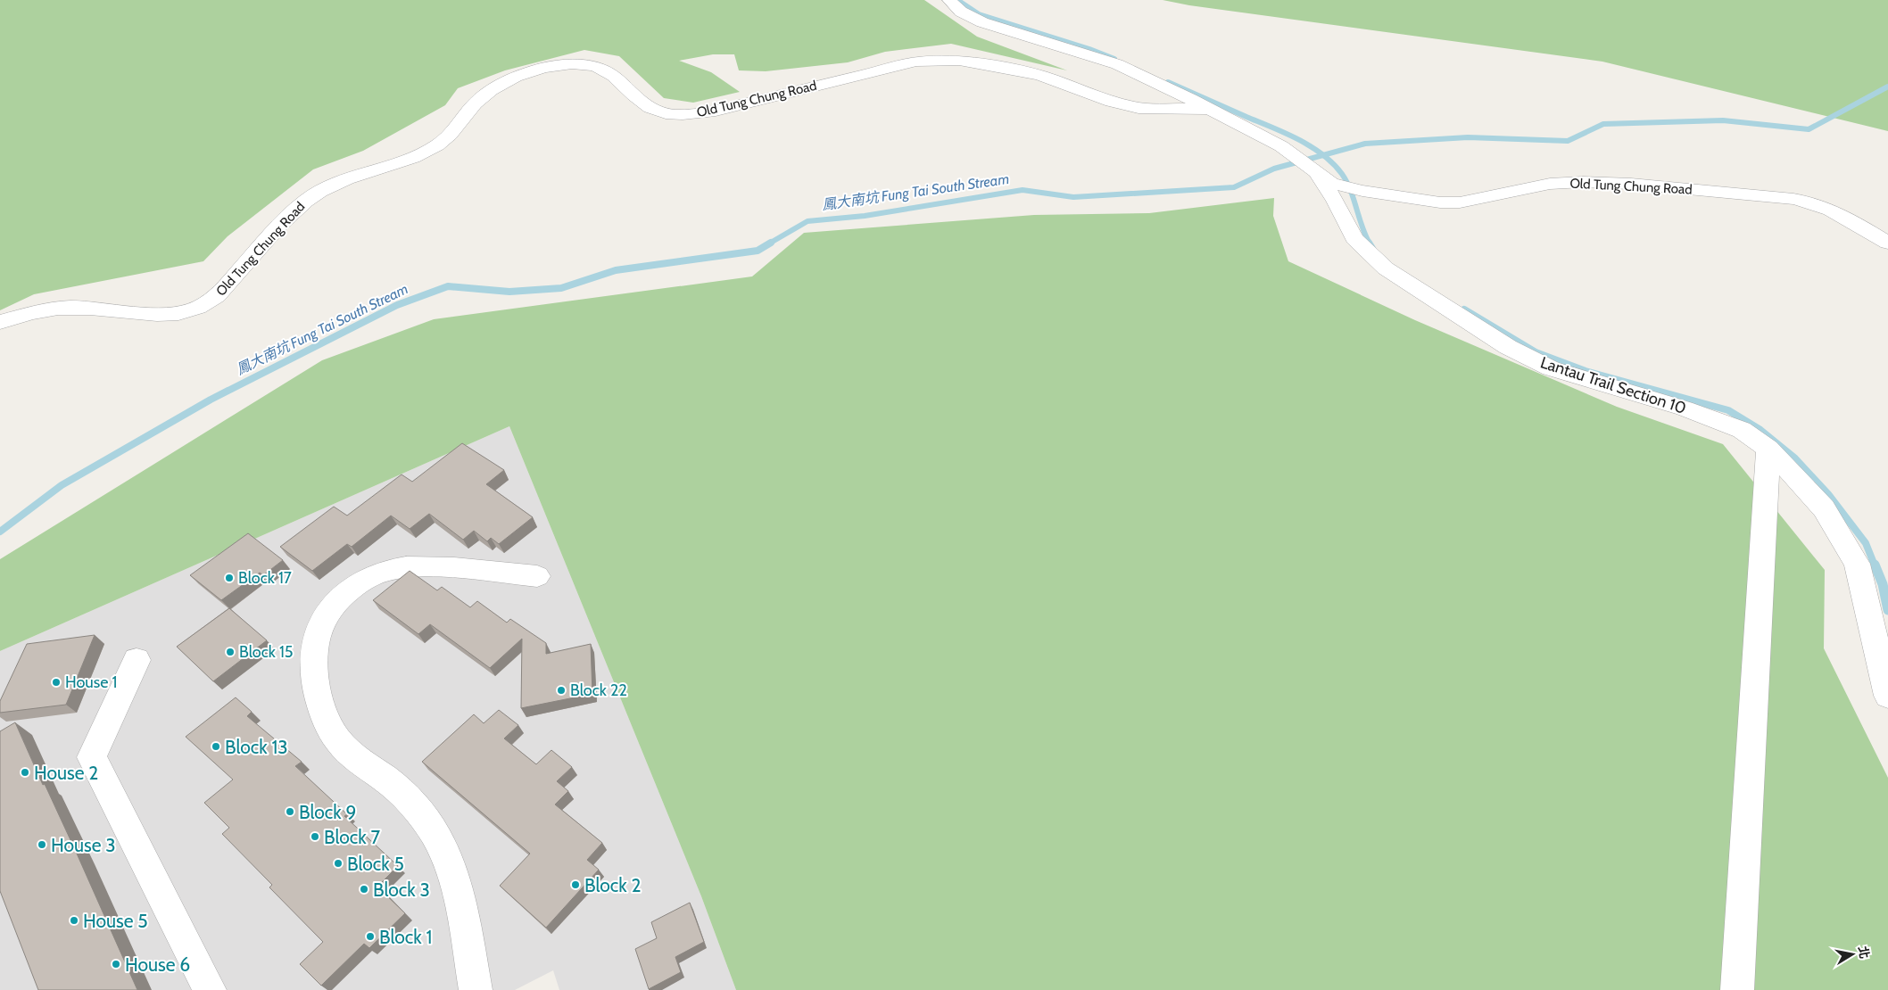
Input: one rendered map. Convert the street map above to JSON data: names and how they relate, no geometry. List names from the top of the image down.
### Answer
{
  "streets": {
    "street": ["Old Tung Chung Road", "Lantau Trail Section 10"]
  },
  "crossings": [
    ["Old Tung Chung Road", "Lantau Trail Section 10"]
  ],
  "water": ["鳳大南坑 Fung Tai South Stream"],
  "places": [
    "Block 17",
    "Block 15",
    "House 1",
    "Block 22",
    "Block 13",
    "House 2",
    "Block 9",
    "Block 7",
    "House 3",
    "Block 5",
    "Block 2",
    "Block 3",
    "House 5",
    "Block 1",
    "House 6"
  ],
  "north": "right"
}
